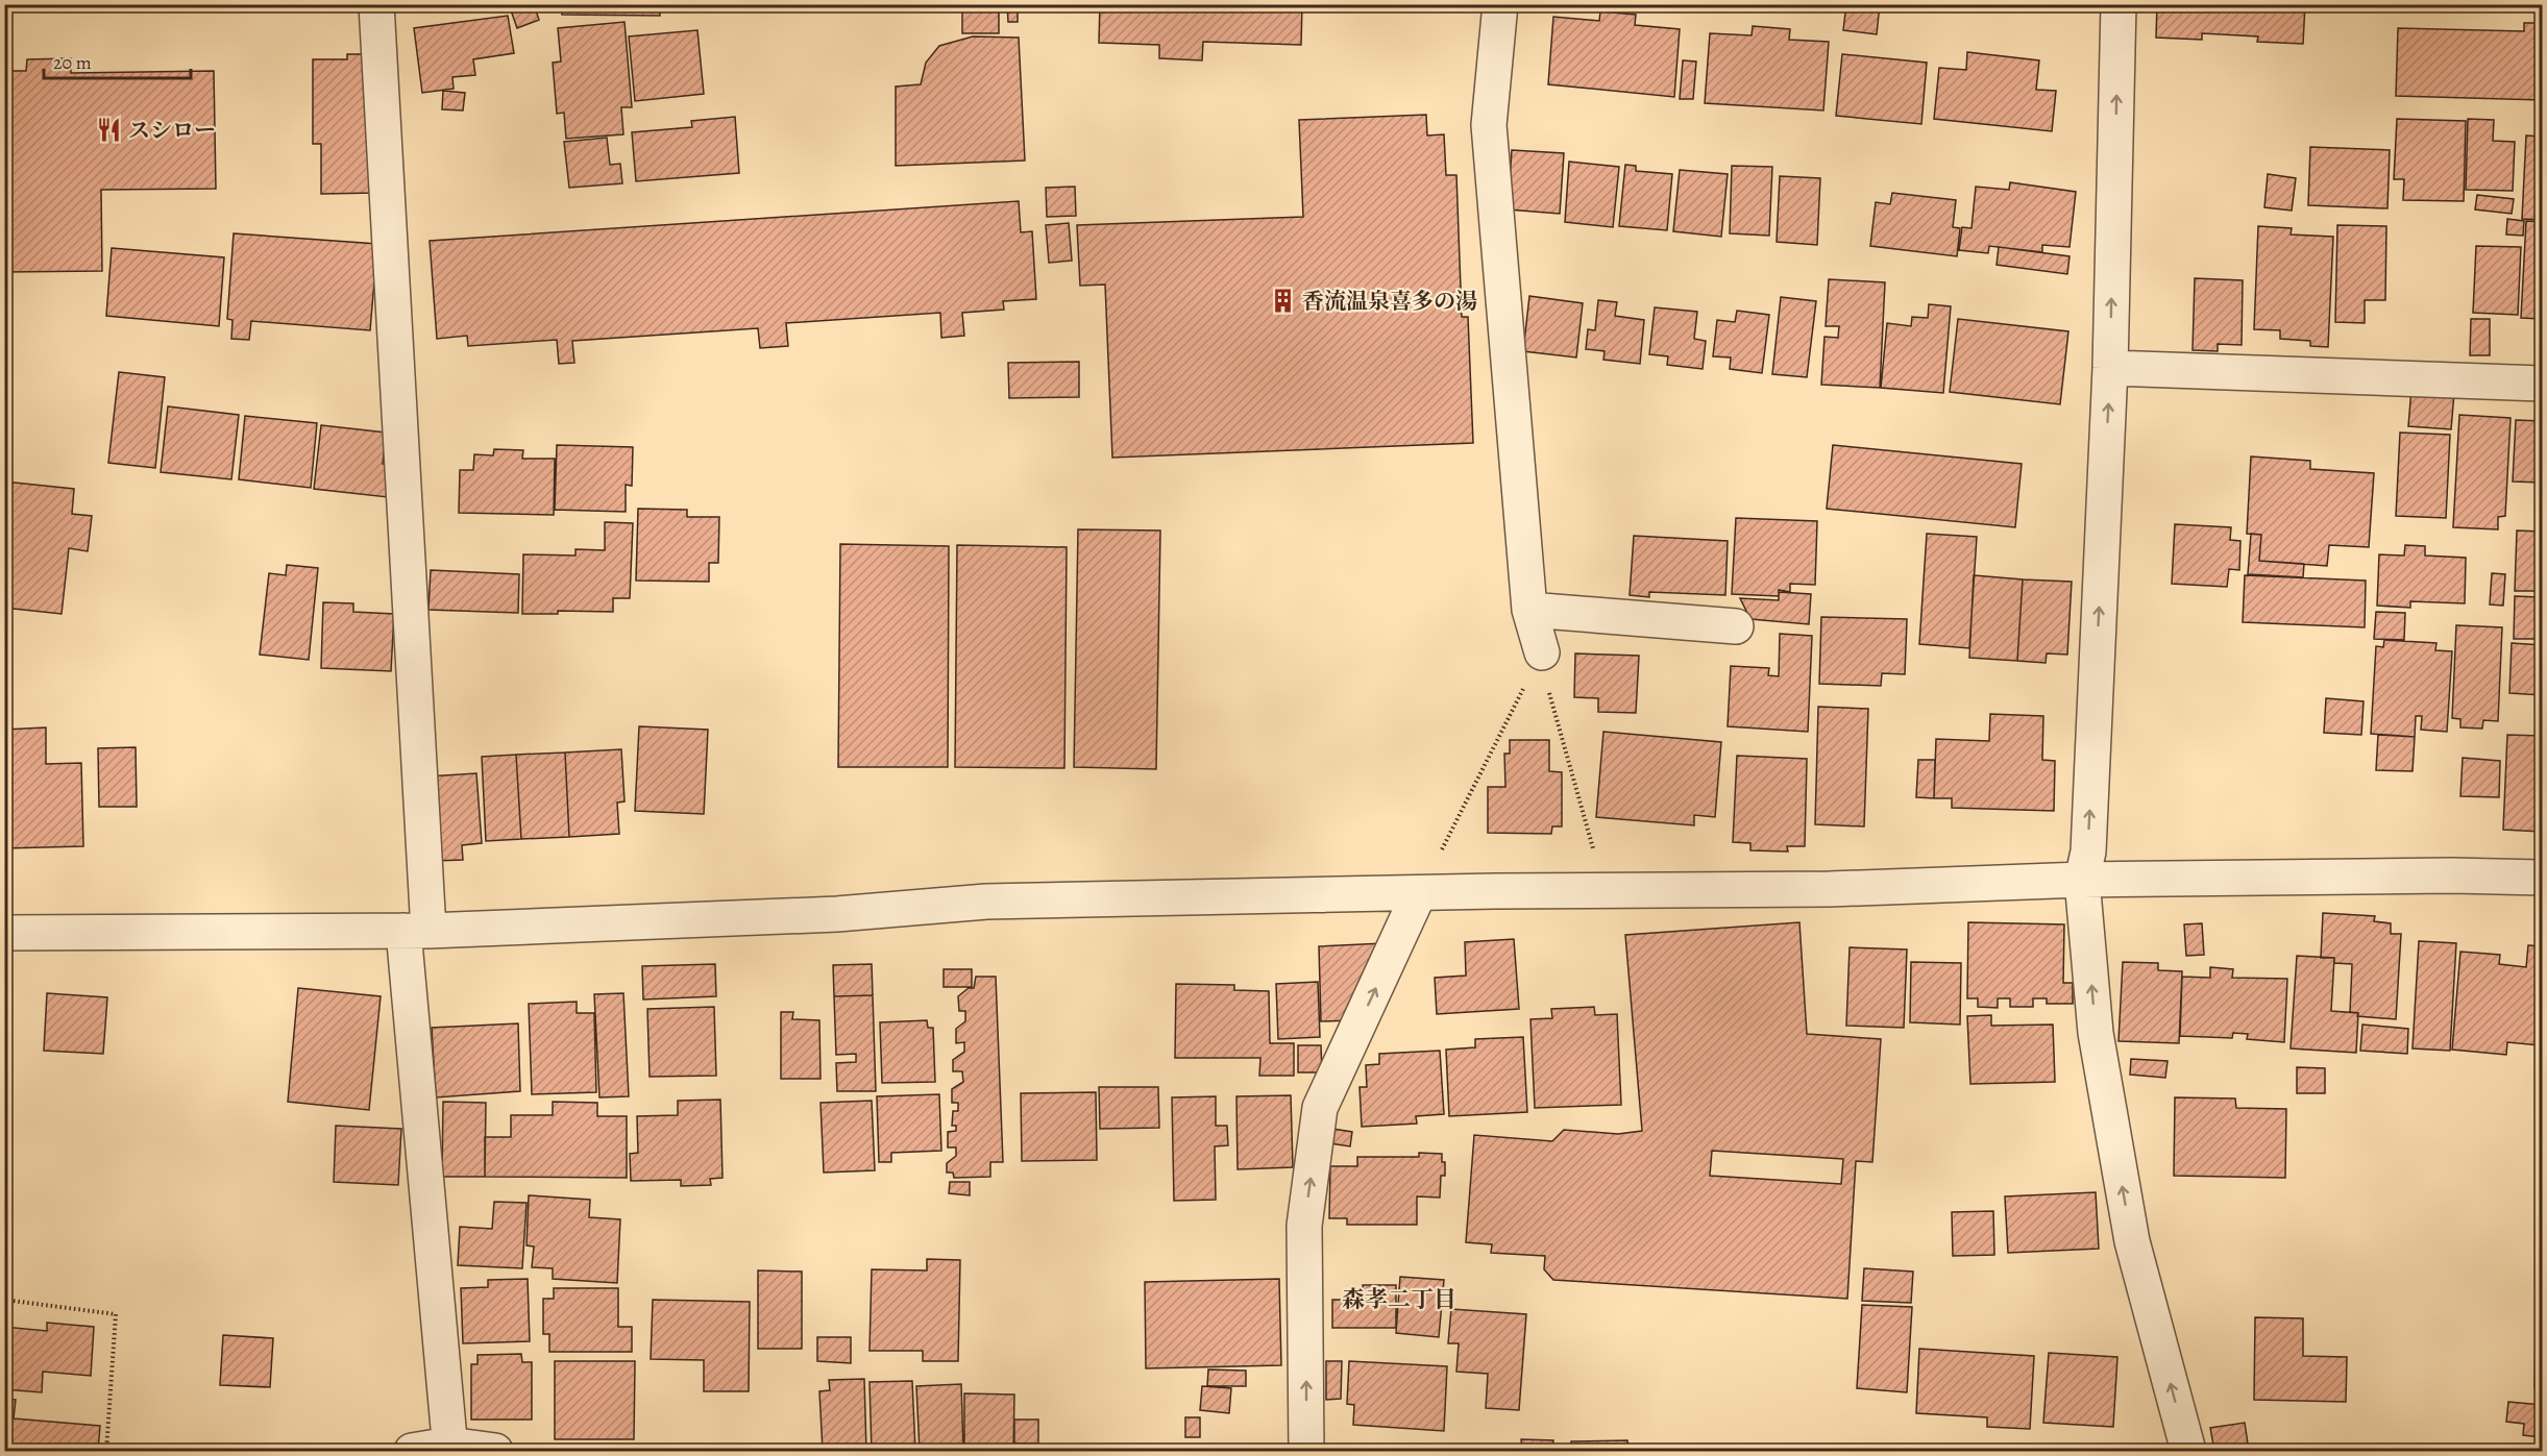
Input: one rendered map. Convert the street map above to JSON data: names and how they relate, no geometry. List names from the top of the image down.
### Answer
{
  "districts": ["森孝二丁目"],
  "places": {
    "restaurant": ["スシロー"],
    "building": ["香流温泉喜多の湯"]
  },
  "scale_bar": "20 m"
}
